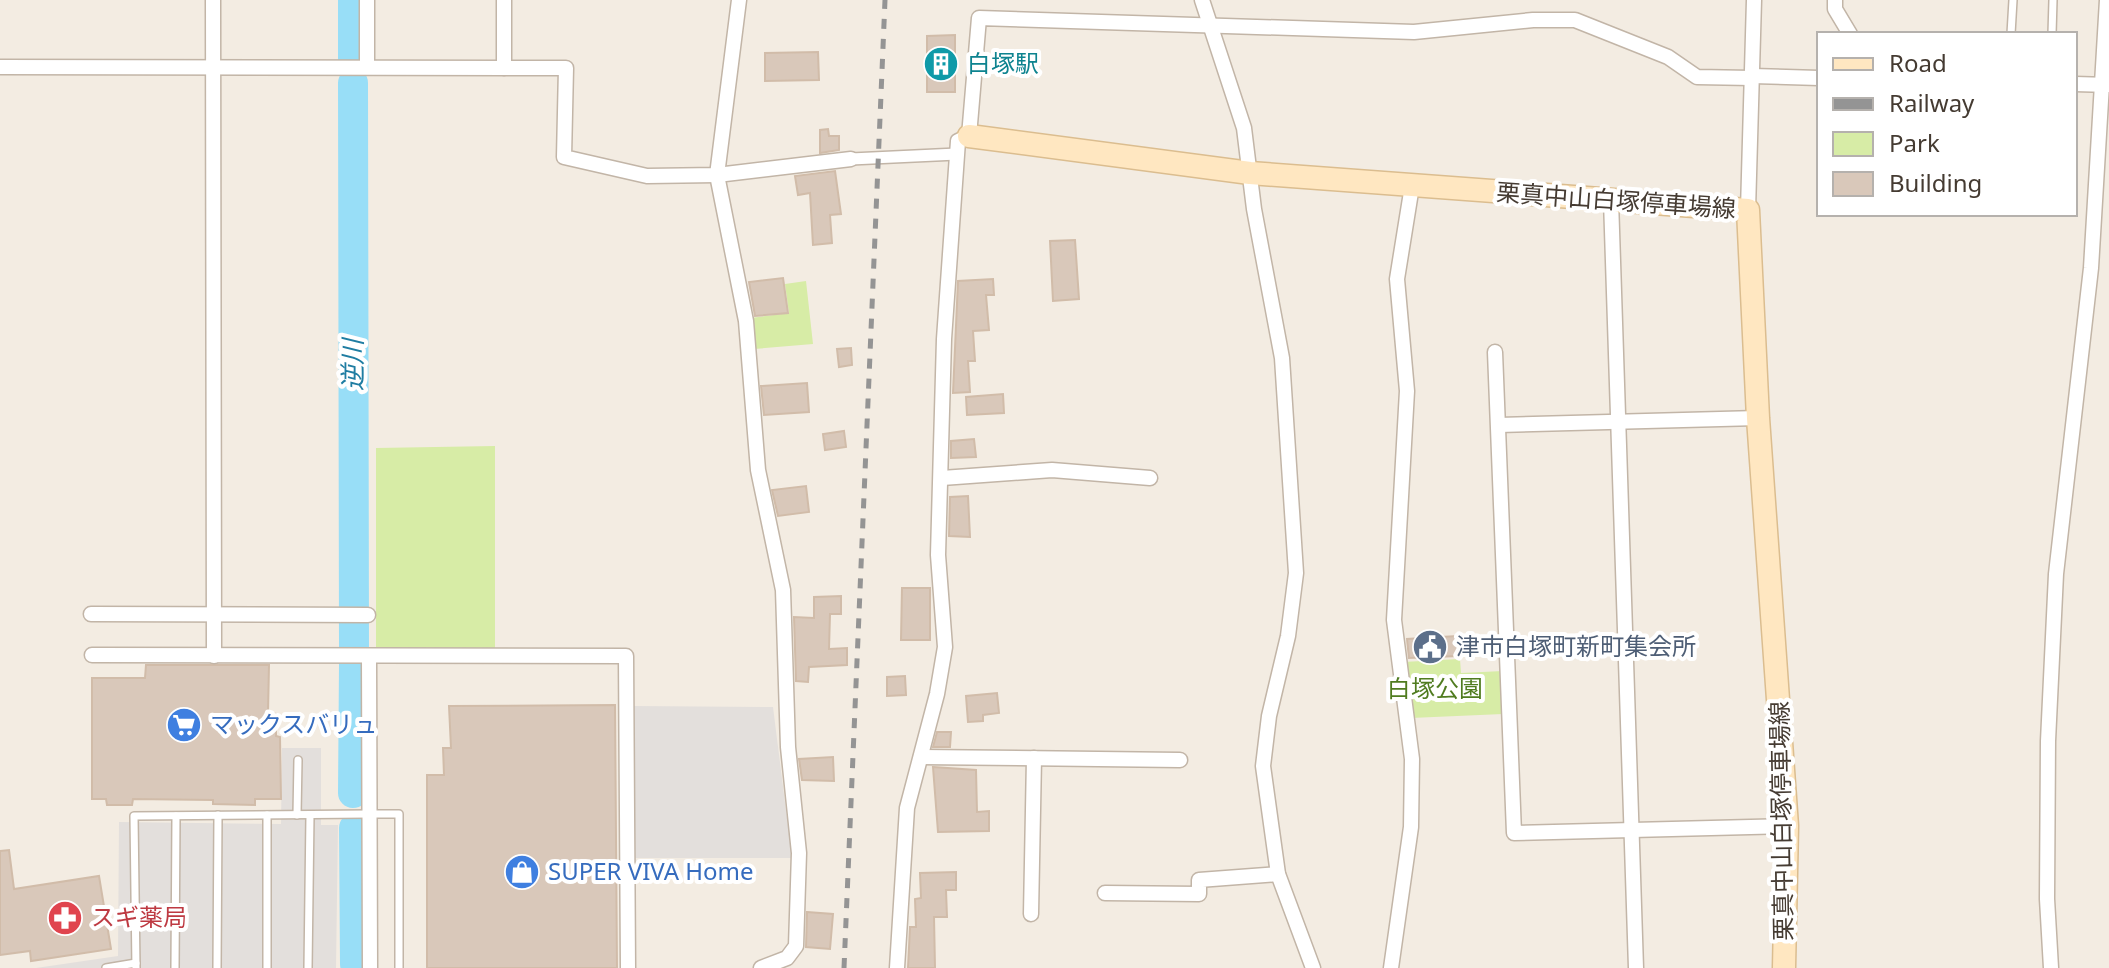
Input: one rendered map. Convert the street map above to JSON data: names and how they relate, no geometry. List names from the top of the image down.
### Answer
{
  "streets": {
    "main road": ["栗真中山白塚停車場線"]
  },
  "water": ["逆川"],
  "parks": ["白塚公園"],
  "places": {
    "building": ["白塚駅"],
    "public building": ["津市白塚町新町集会所"],
    "supermarket": ["マックスバリュ"],
    "shop": ["SUPER VIVA Home"],
    "pharmacy": ["スギ薬局"]
  },
  "legend": [
    "Road",
    "Railway",
    "Park",
    "Building"
  ]
}
